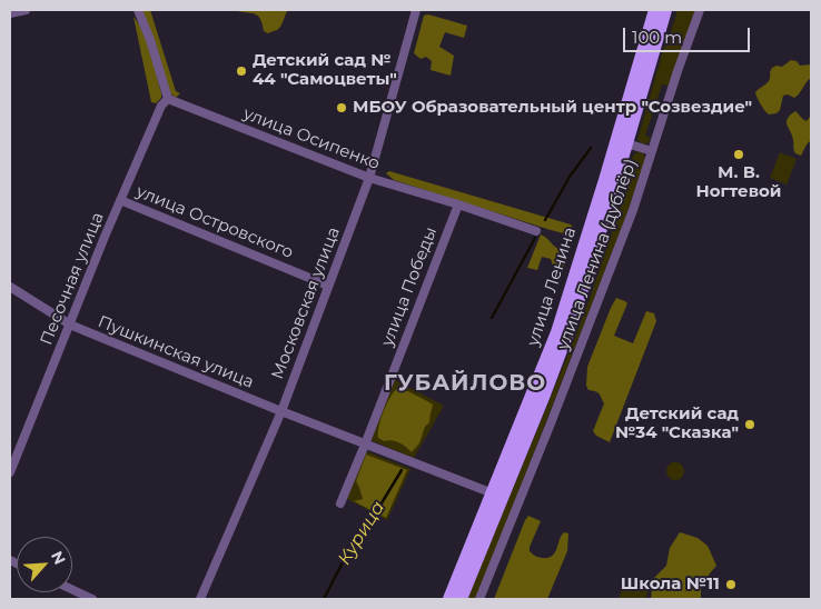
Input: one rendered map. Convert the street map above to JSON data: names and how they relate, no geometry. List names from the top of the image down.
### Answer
{
  "streets": {
    "main road": ["улица Ленина"],
    "street": [
      "улица Осипенко",
      "улица Островского",
      "улица Ленина (дублёр)",
      "Песочная улица",
      "улица Победы",
      "Московская улица",
      "Пушкинская улица"
    ]
  },
  "crossings": [
    ["улица Осипенко", "Песочная улица"],
    ["улица Осипенко", "улица Победы"],
    ["улица Осипенко", "Московская улица"],
    ["улица Островского", "Песочная улица"],
    ["улица Островского", "Московская улица"],
    ["Песочная улица", "Пушкинская улица"],
    ["улица Победы", "Пушкинская улица"],
    ["улица Ленина", "Пушкинская улица"],
    ["Московская улица", "Пушкинская улица"]
  ],
  "districts": ["ГУБАЙЛОВО"],
  "water": ["Курица"],
  "places": [
    "Детский сад № 44 \"Самоцветы\"",
    "МБОУ Образовательный центр \"Созвездие\"",
    "М. В. Ногтевой",
    "Детский сад №34 \"Сказка\"",
    "Школа №11"
  ],
  "scale_bar": "100 m",
  "north": "top right"
}
